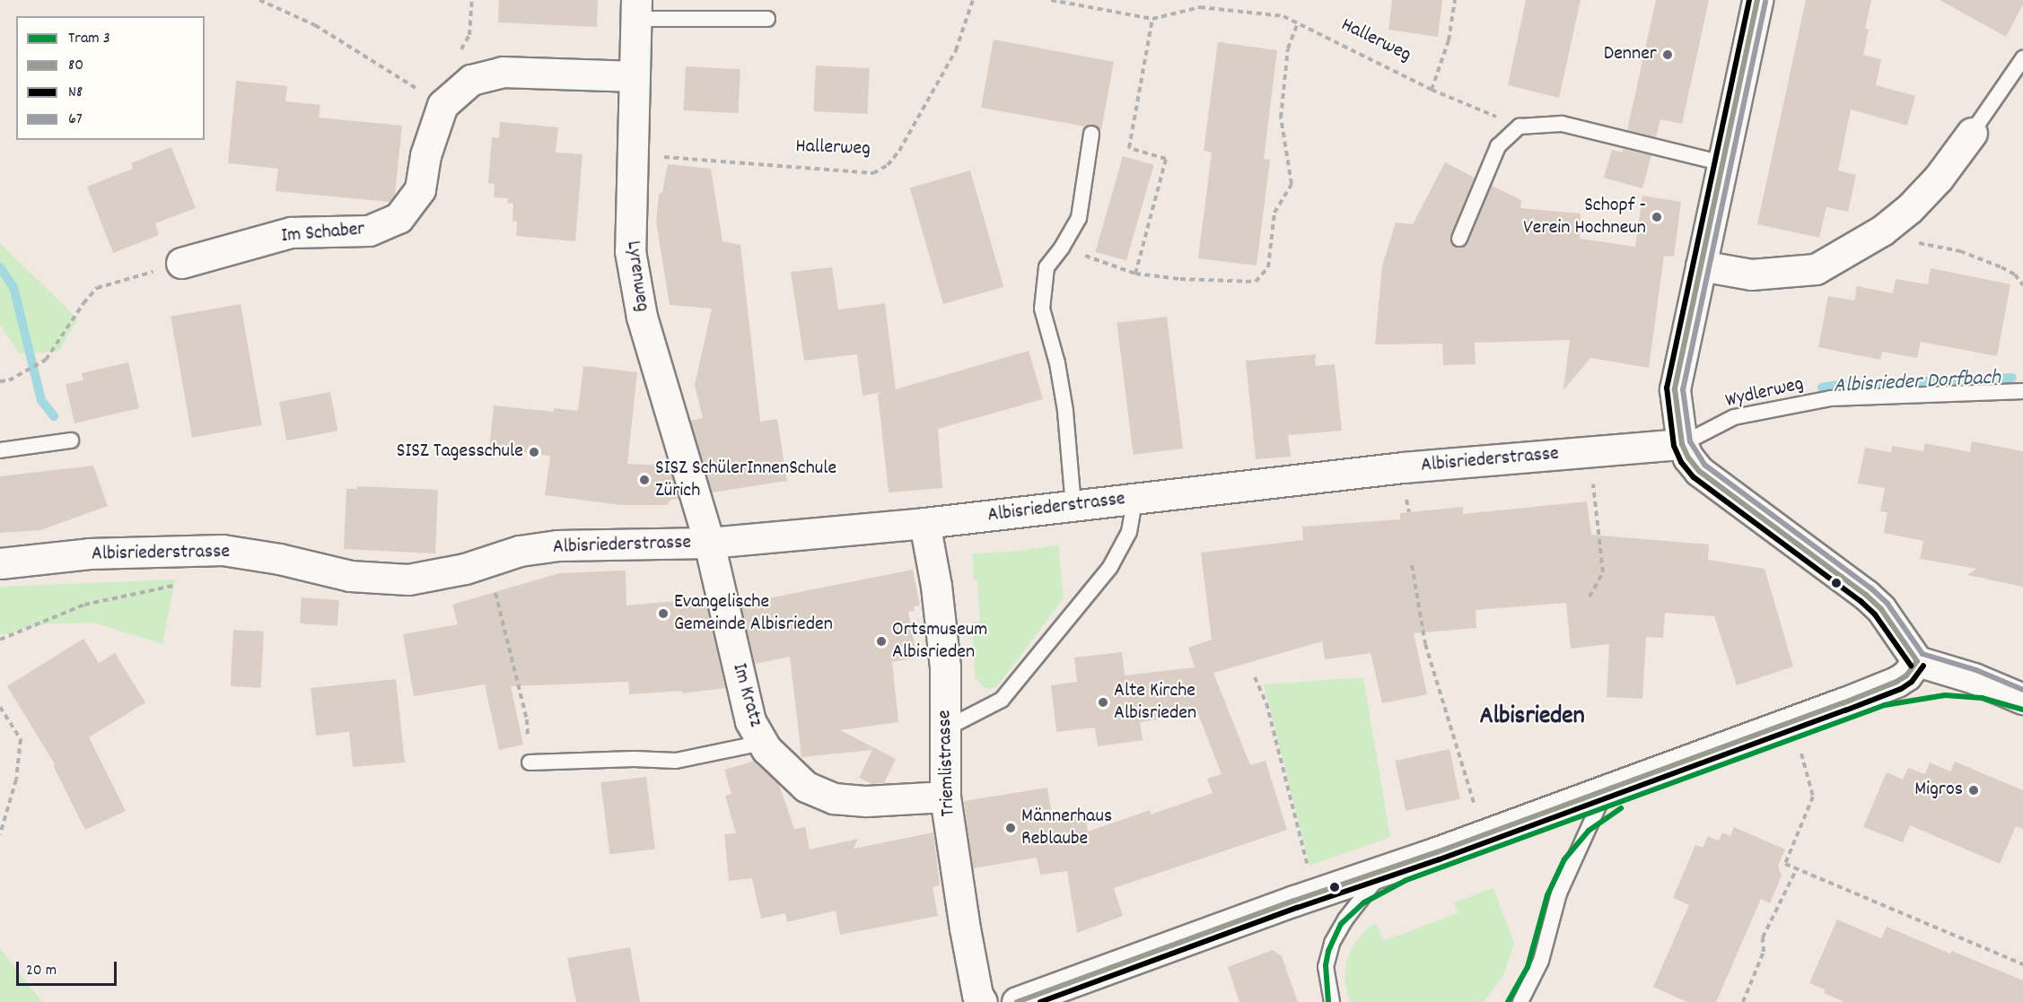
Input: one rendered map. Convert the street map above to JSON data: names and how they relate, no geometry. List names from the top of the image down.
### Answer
{
  "streets": {
    "street": [
      "Im Schaber",
      "Lyrenweg",
      "Albisriederstrasse",
      "Im Kratz",
      "Triemlistrasse"
    ],
    "lane": ["Wydlerweg"],
    "path": ["Hallerweg"]
  },
  "crossings": [
    ["Im Schaber", "Lyrenweg"],
    ["Lyrenweg", "Albisriederstrasse"],
    ["Lyrenweg", "Im Kratz"],
    ["Wydlerweg", "Albisriederstrasse"],
    ["Albisriederstrasse", "Im Kratz"],
    ["Albisriederstrasse", "Triemlistrasse"],
    ["Im Kratz", "Triemlistrasse"]
  ],
  "districts": ["Albisrieden"],
  "water": ["Albisrieder Dorfbach"],
  "places": [
    "Denner",
    "Schopf - Verein Hochneun",
    "SISZ Tagesschule",
    "SISZ SchülerInnenSchule Zürich",
    "Evangelische Gemeinde Albisrieden",
    "Ortsmuseum Albisrieden",
    "Alte Kirche Albisrieden",
    "Migros",
    "Männerhaus Reblaube"
  ],
  "lines": [
    "transit line 80",
    "transit line N8",
    "transit line 67",
    "tram line 3"
  ],
  "legend": [
    "Tram 3",
    "80",
    "N8",
    "67"
  ],
  "scale_bar": "20 m"
}
